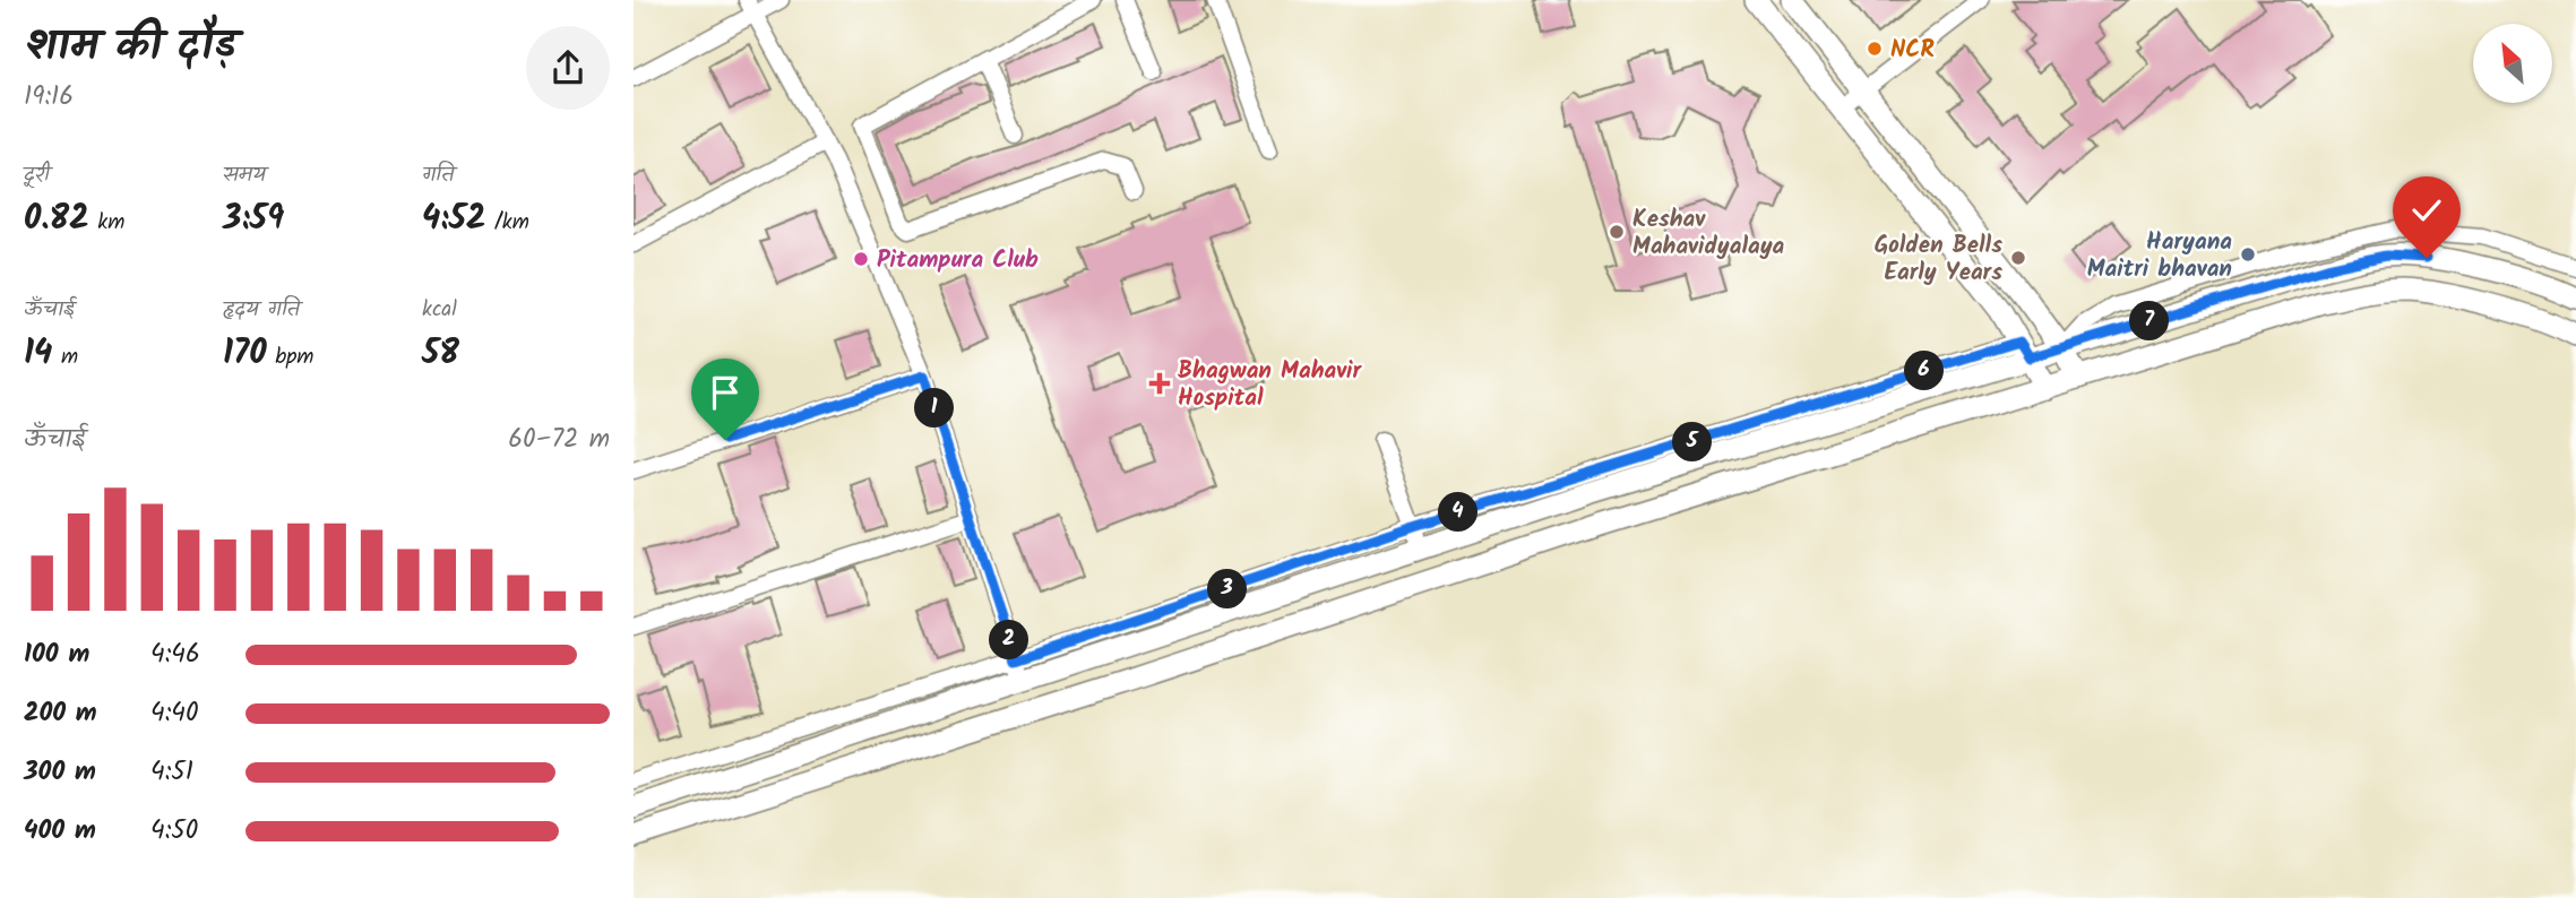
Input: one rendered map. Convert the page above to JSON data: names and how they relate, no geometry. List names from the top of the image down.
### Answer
{
  "places": {
    "other": [
      "NCR",
      "Keshav Mahavidyalaya",
      "Haryana Maitri bhavan",
      "Golden Bells Early Years",
      "Pitampura Club"
    ],
    "health": ["Bhagwan Mahavir Hospital"]
  },
  "north": "top left",
  "page": {
    "heading": ["शाम की दौड़", "19:16"],
    "stats": [
      ["दूरी", "0.82 km"],
      ["समय", "3:59"],
      ["गति", "4:52 /km"],
      ["ऊँचाई", "14 m"],
      ["हृदय गति", "170 bpm"],
      ["kcal", "58"]
    ],
    "pins": [
      "7",
      "6",
      "1",
      "5",
      "4",
      "3",
      "2"
    ],
    "chart": ["ऊँचाई", "60–72 m"],
    "list": [
      {
        "name": "100 m",
        "note": "4:46"
      },
      {
        "name": "200 m",
        "note": "4:40"
      },
      {
        "name": "300 m",
        "note": "4:51"
      },
      {
        "name": "400 m",
        "note": "4:50"
      }
    ]
  }
}
